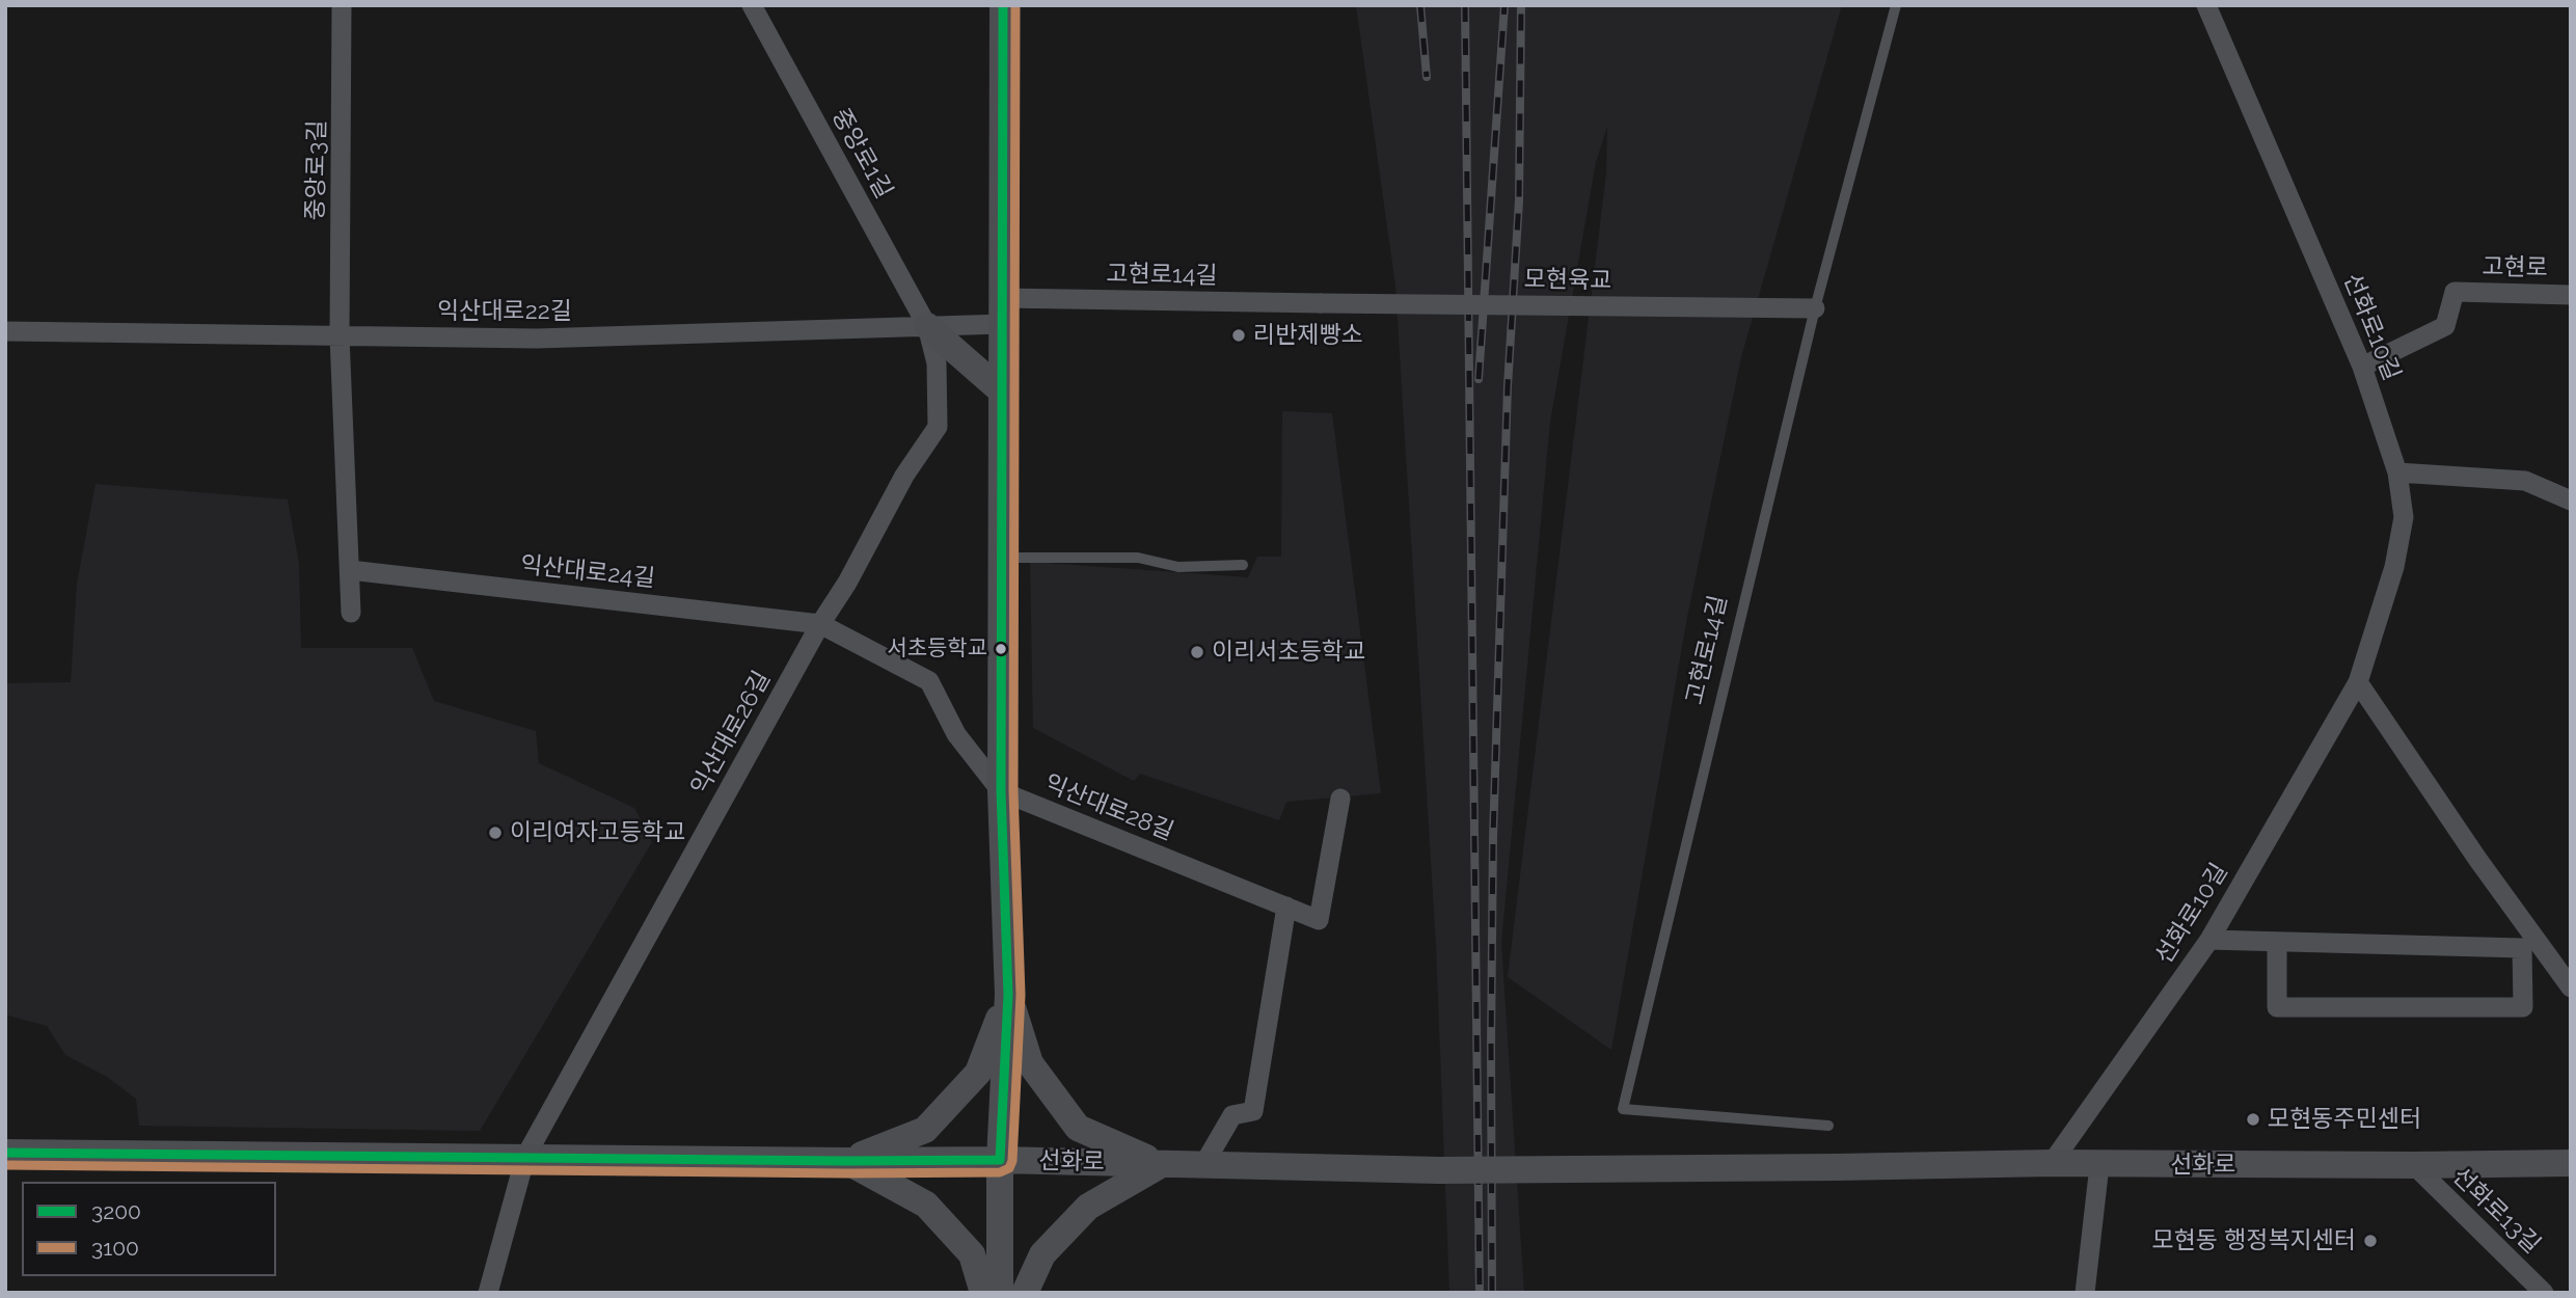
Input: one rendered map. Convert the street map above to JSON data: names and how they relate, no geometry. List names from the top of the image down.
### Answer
{
  "streets": {
    "main road": ["선화로"],
    "street": [
      "중앙로1길",
      "중앙로3길",
      "고현로",
      "고현로14길",
      "모현육교",
      "익산대로22길",
      "선화로10길",
      "익산대로24길",
      "익산대로26길",
      "익산대로28길",
      "선화로13길"
    ]
  },
  "crossings": [
    ["중앙로1길", "익산대로22길"],
    ["중앙로1길", "익산대로26길"],
    ["중앙로3길", "익산대로22길"],
    ["고현로", "선화로10길"],
    ["고현로14길", "모현육교"],
    ["고현로14길", "익산대로22길"],
    ["익산대로22길", "익산대로26길"],
    ["선화로10길", "선화로"],
    ["익산대로24길", "익산대로26길"],
    ["익산대로26길", "선화로"],
    ["선화로", "선화로13길"]
  ],
  "places": [
    "리반제빵소",
    "서초등학교",
    "이리서초등학교",
    "이리여자고등학교",
    "모현동주민센터",
    "모현동 행정복지센터"
  ],
  "lines": ["transit line 3200", "transit line 3100"],
  "legend": ["3200", "3100"]
}
